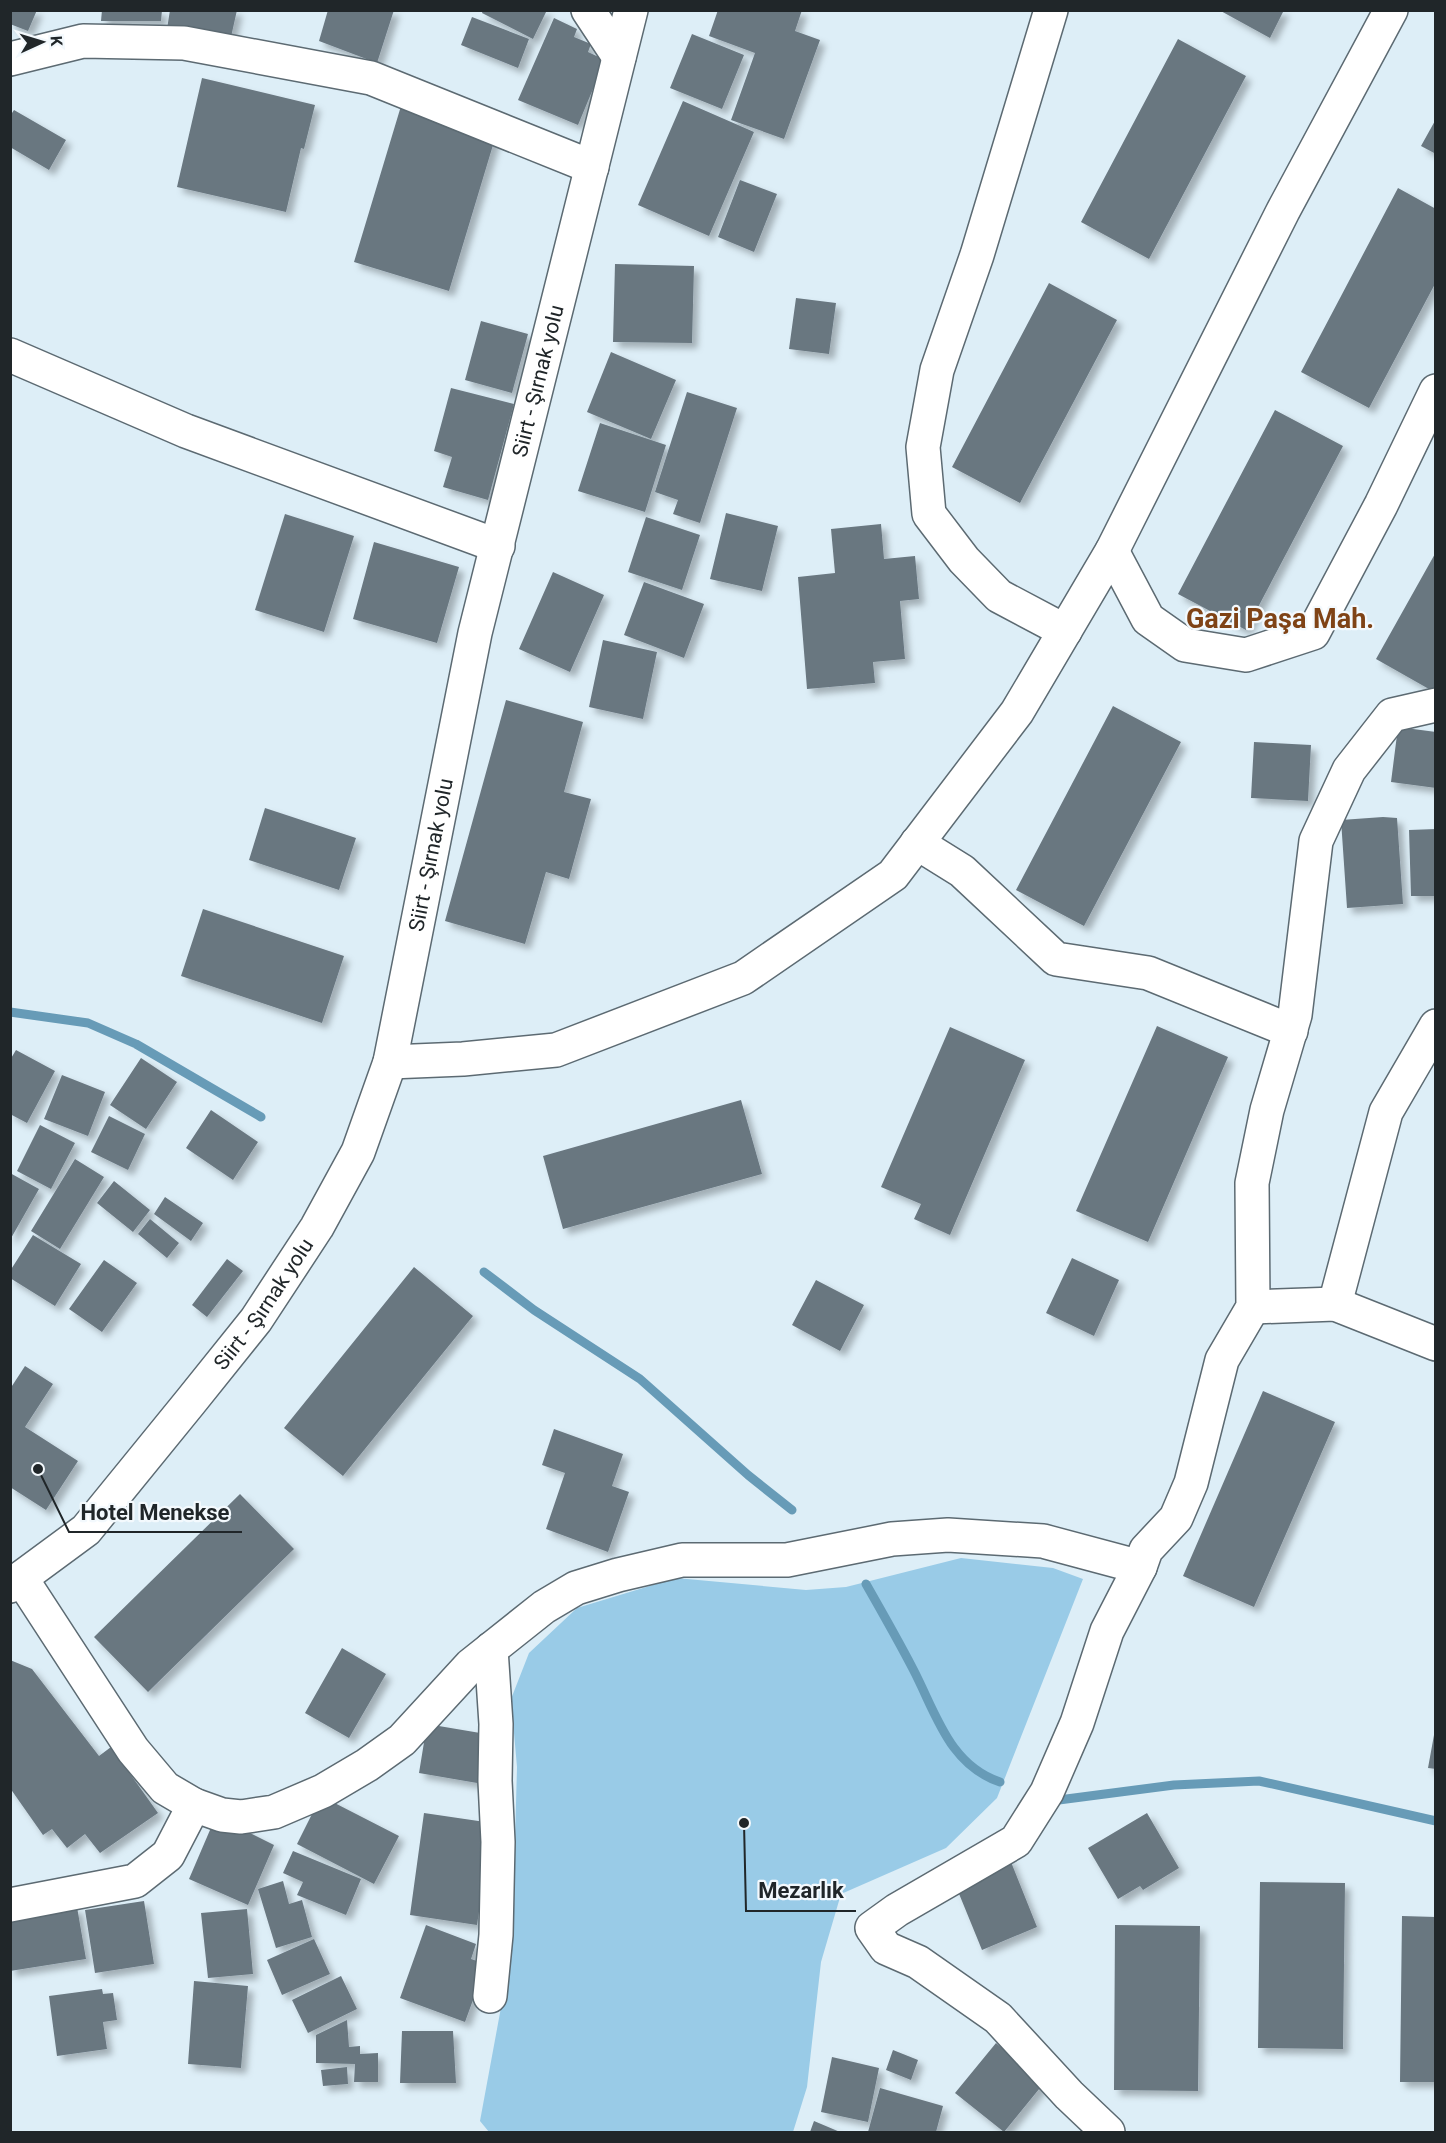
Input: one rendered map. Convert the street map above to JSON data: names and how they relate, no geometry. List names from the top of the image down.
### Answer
{
  "streets": {
    "street": ["Siirt - Şırnak yolu"]
  },
  "districts": ["Gazi Paşa Mah."],
  "places": ["Hotel Menekse", "Mezarlık"],
  "north": "right"
}
